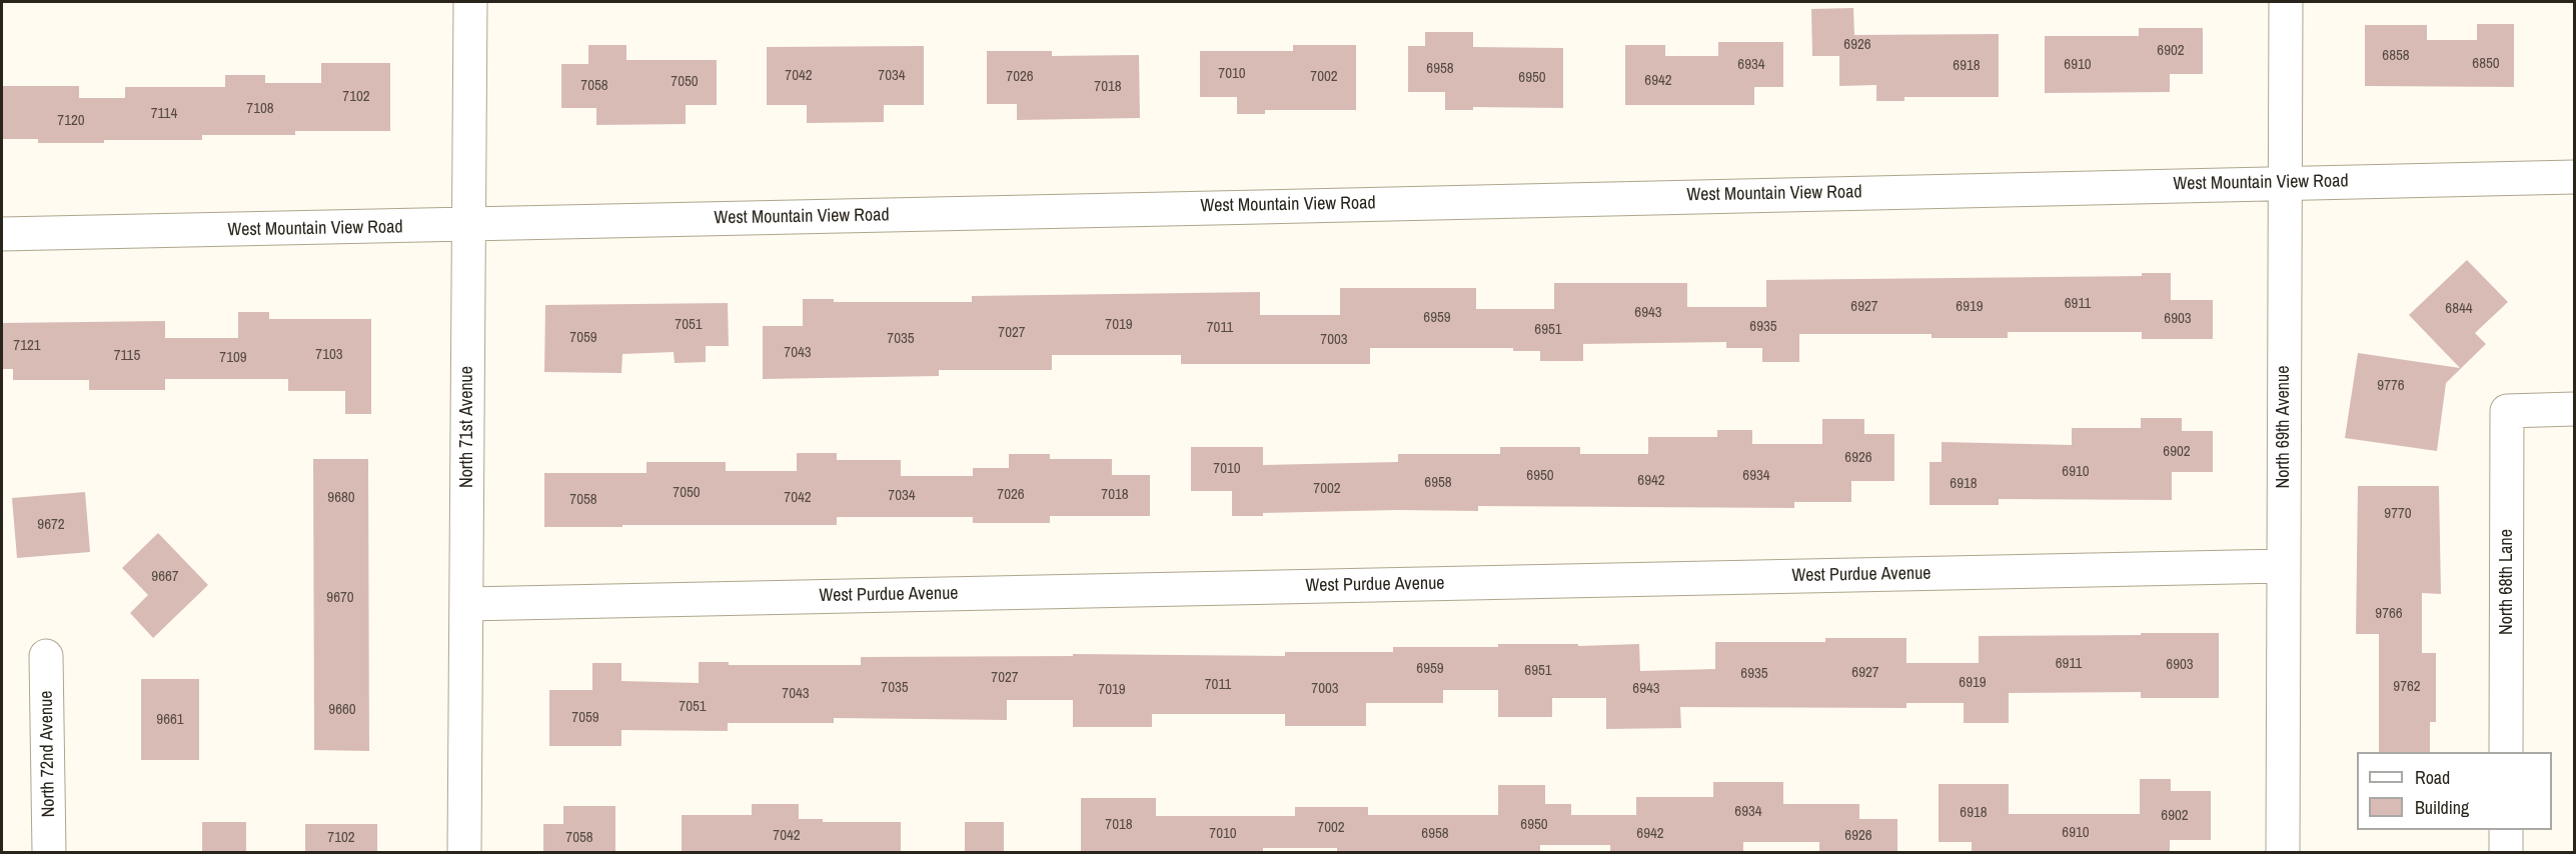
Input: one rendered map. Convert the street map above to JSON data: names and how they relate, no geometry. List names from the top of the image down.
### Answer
{
  "streets": {
    "street": [
      "West Mountain View Road",
      "North 71st Avenue",
      "North 69th Avenue",
      "West Purdue Avenue",
      "North 68th Lane",
      "North 72nd Avenue"
    ]
  },
  "crossings": [
    ["West Mountain View Road", "North 71st Avenue"],
    ["West Mountain View Road", "North 69th Avenue"],
    ["North 71st Avenue", "West Purdue Avenue"],
    ["North 69th Avenue", "West Purdue Avenue"]
  ],
  "house_numbers": [
    "6926",
    "6902",
    "6858",
    "6850",
    "6934",
    "6910",
    "6918",
    "6958",
    "7010",
    "7042",
    "7034",
    "7026",
    "7002",
    "6950",
    "6942",
    "7050",
    "7058",
    "7018",
    "7102",
    "7108",
    "7114",
    "7120",
    "6911",
    "6927",
    "6919",
    "6844",
    "6943",
    "6959",
    "6903",
    "7051",
    "7019",
    "6935",
    "7011",
    "6951",
    "7027",
    "7059",
    "7035",
    "7003",
    "7121",
    "7043",
    "7103",
    "7115",
    "7109",
    "9776",
    "6902",
    "6926",
    "7010",
    "6910",
    "6950",
    "6934",
    "6942",
    "6958",
    "6918",
    "7002",
    "7050",
    "7026",
    "7018",
    "7034",
    "9680",
    "7042",
    "7058",
    "9770",
    "9672",
    "9667",
    "9670",
    "9766",
    "6911",
    "6903",
    "6959",
    "6951",
    "6927",
    "6935",
    "7027",
    "6919",
    "7011",
    "9762",
    "7035",
    "7003",
    "6943",
    "7019",
    "7043",
    "7051",
    "9660",
    "7059",
    "9661",
    "6934",
    "6918",
    "6902",
    "7018",
    "6950",
    "7002",
    "6910",
    "7010",
    "6958",
    "6942",
    "7042",
    "6926",
    "7102",
    "7058"
  ],
  "legend": ["Road", "Building"]
}
